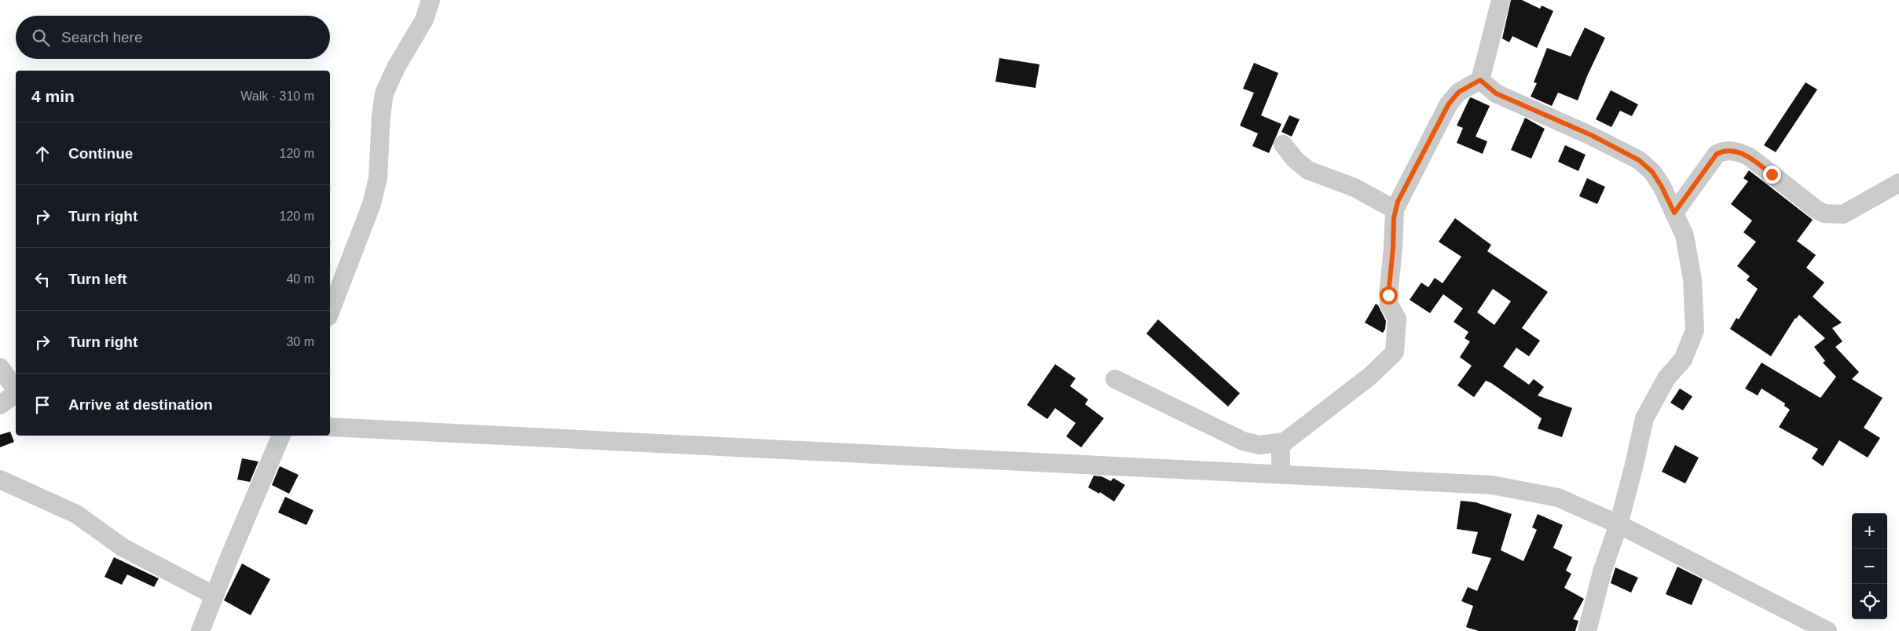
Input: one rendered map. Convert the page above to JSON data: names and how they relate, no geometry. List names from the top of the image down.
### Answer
{
  "page": {
    "search": "Search here",
    "heading": ["4 min", "Walk · 310 m"],
    "list": [
      ["Continue", "120 m"],
      ["Turn right", "120 m"],
      ["Turn left", "40 m"],
      ["Turn right", "30 m"],
      "Arrive at destination"
    ],
    "map_buttons": ["+", "−"]
  }
}
